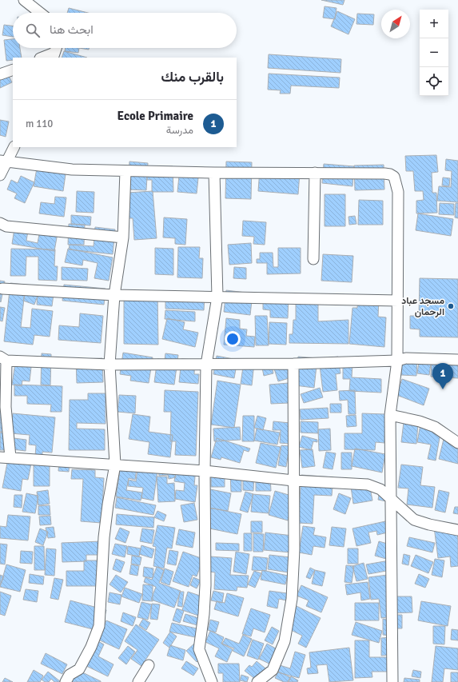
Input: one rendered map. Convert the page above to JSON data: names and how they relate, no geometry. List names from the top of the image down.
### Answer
{
  "places": ["مسجد عباد الرحمان"],
  "north": "top right",
  "page": {
    "map_buttons": ["+", "−"],
    "search": "ابحث هنا",
    "heading": "بالقرب منك",
    "list": [
      {
        "mark": "1",
        "name": "Ecole Primaire",
        "note": "مدرسة",
        "value": "110 m"
      }
    ],
    "pins": "1"
  }
}
